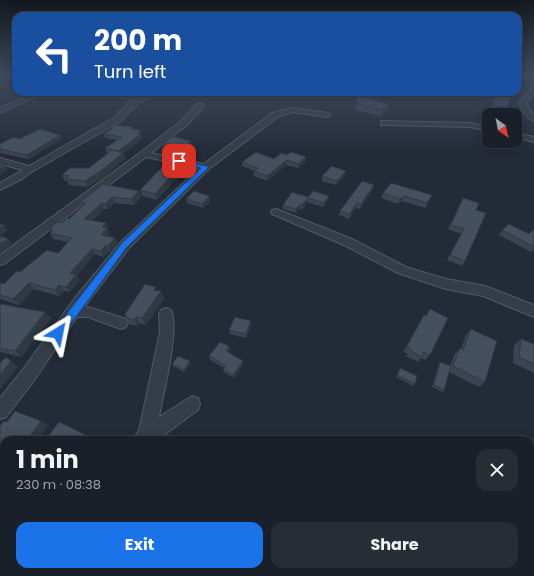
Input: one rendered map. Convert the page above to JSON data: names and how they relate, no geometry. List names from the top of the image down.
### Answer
{
  "north": "bottom right",
  "page": {
    "turn": ["200 m", "Turn left"],
    "heading": ["1 min", "230 m · 08:38"],
    "buttons": ["Exit", "Share"]
  }
}
